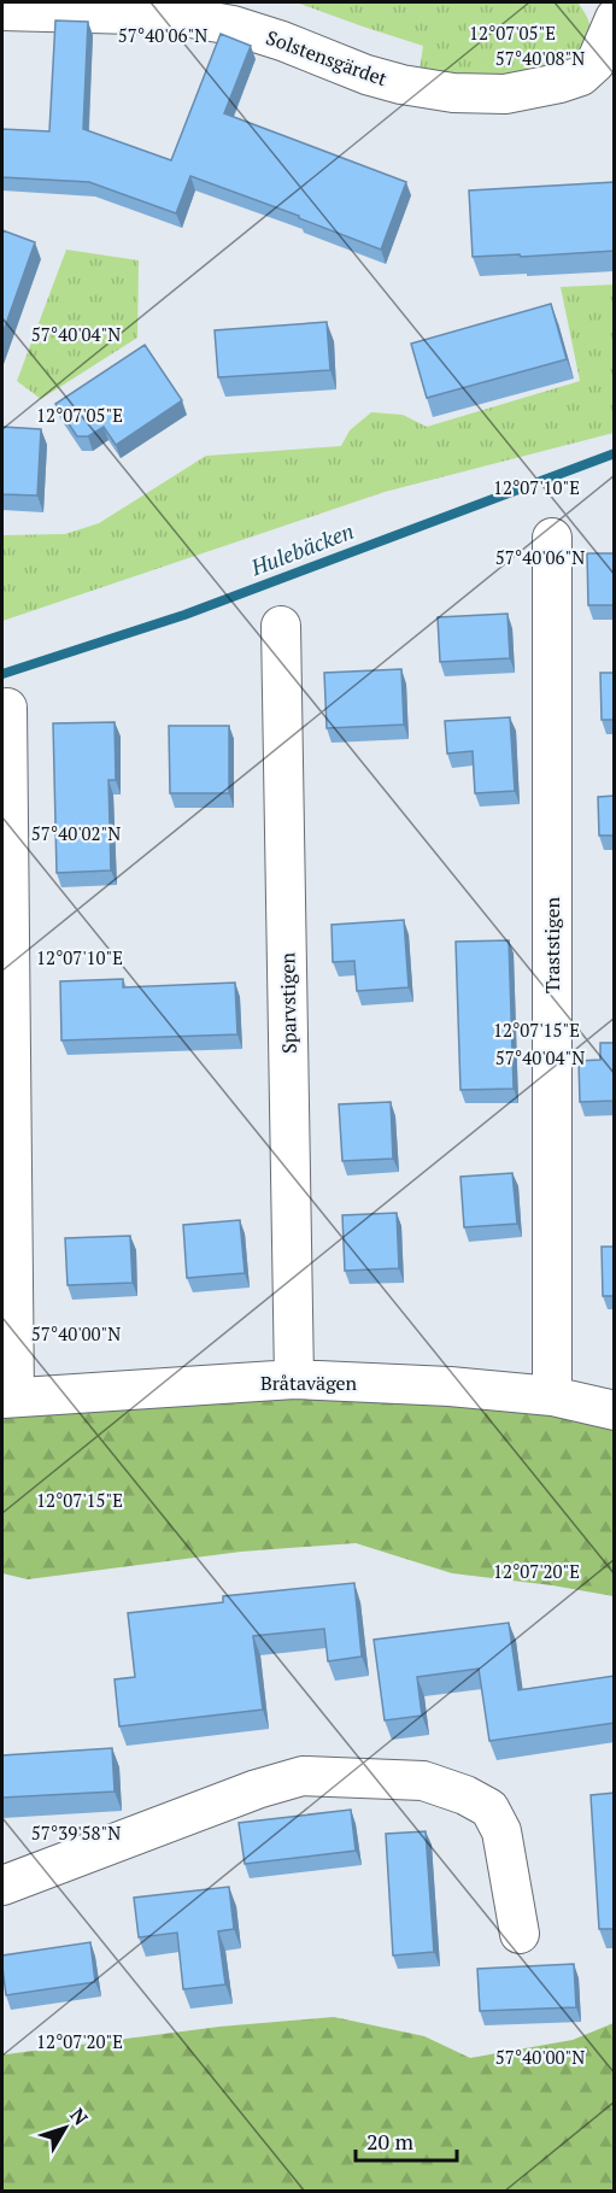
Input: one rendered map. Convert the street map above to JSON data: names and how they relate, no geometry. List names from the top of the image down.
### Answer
{
  "streets": {
    "street": [
      "Solstensgärdet",
      "Traststigen",
      "Sparvstigen",
      "Bråtavägen"
    ]
  },
  "crossings": [
    ["Traststigen", "Bråtavägen"],
    ["Sparvstigen", "Bråtavägen"]
  ],
  "water": ["Hulebäcken"],
  "scale_bar": "20 m",
  "north": "top right",
  "coordinates": [
    "12°07'05\"E",
    "57°40'06\"N",
    "57°40'08\"N",
    "57°40'04\"N",
    "12°07'10\"E",
    "57°40'02\"N",
    "12°07'15\"E",
    "57°40'00\"N",
    "12°07'20\"E",
    "57°39'58\"N"
  ]
}
